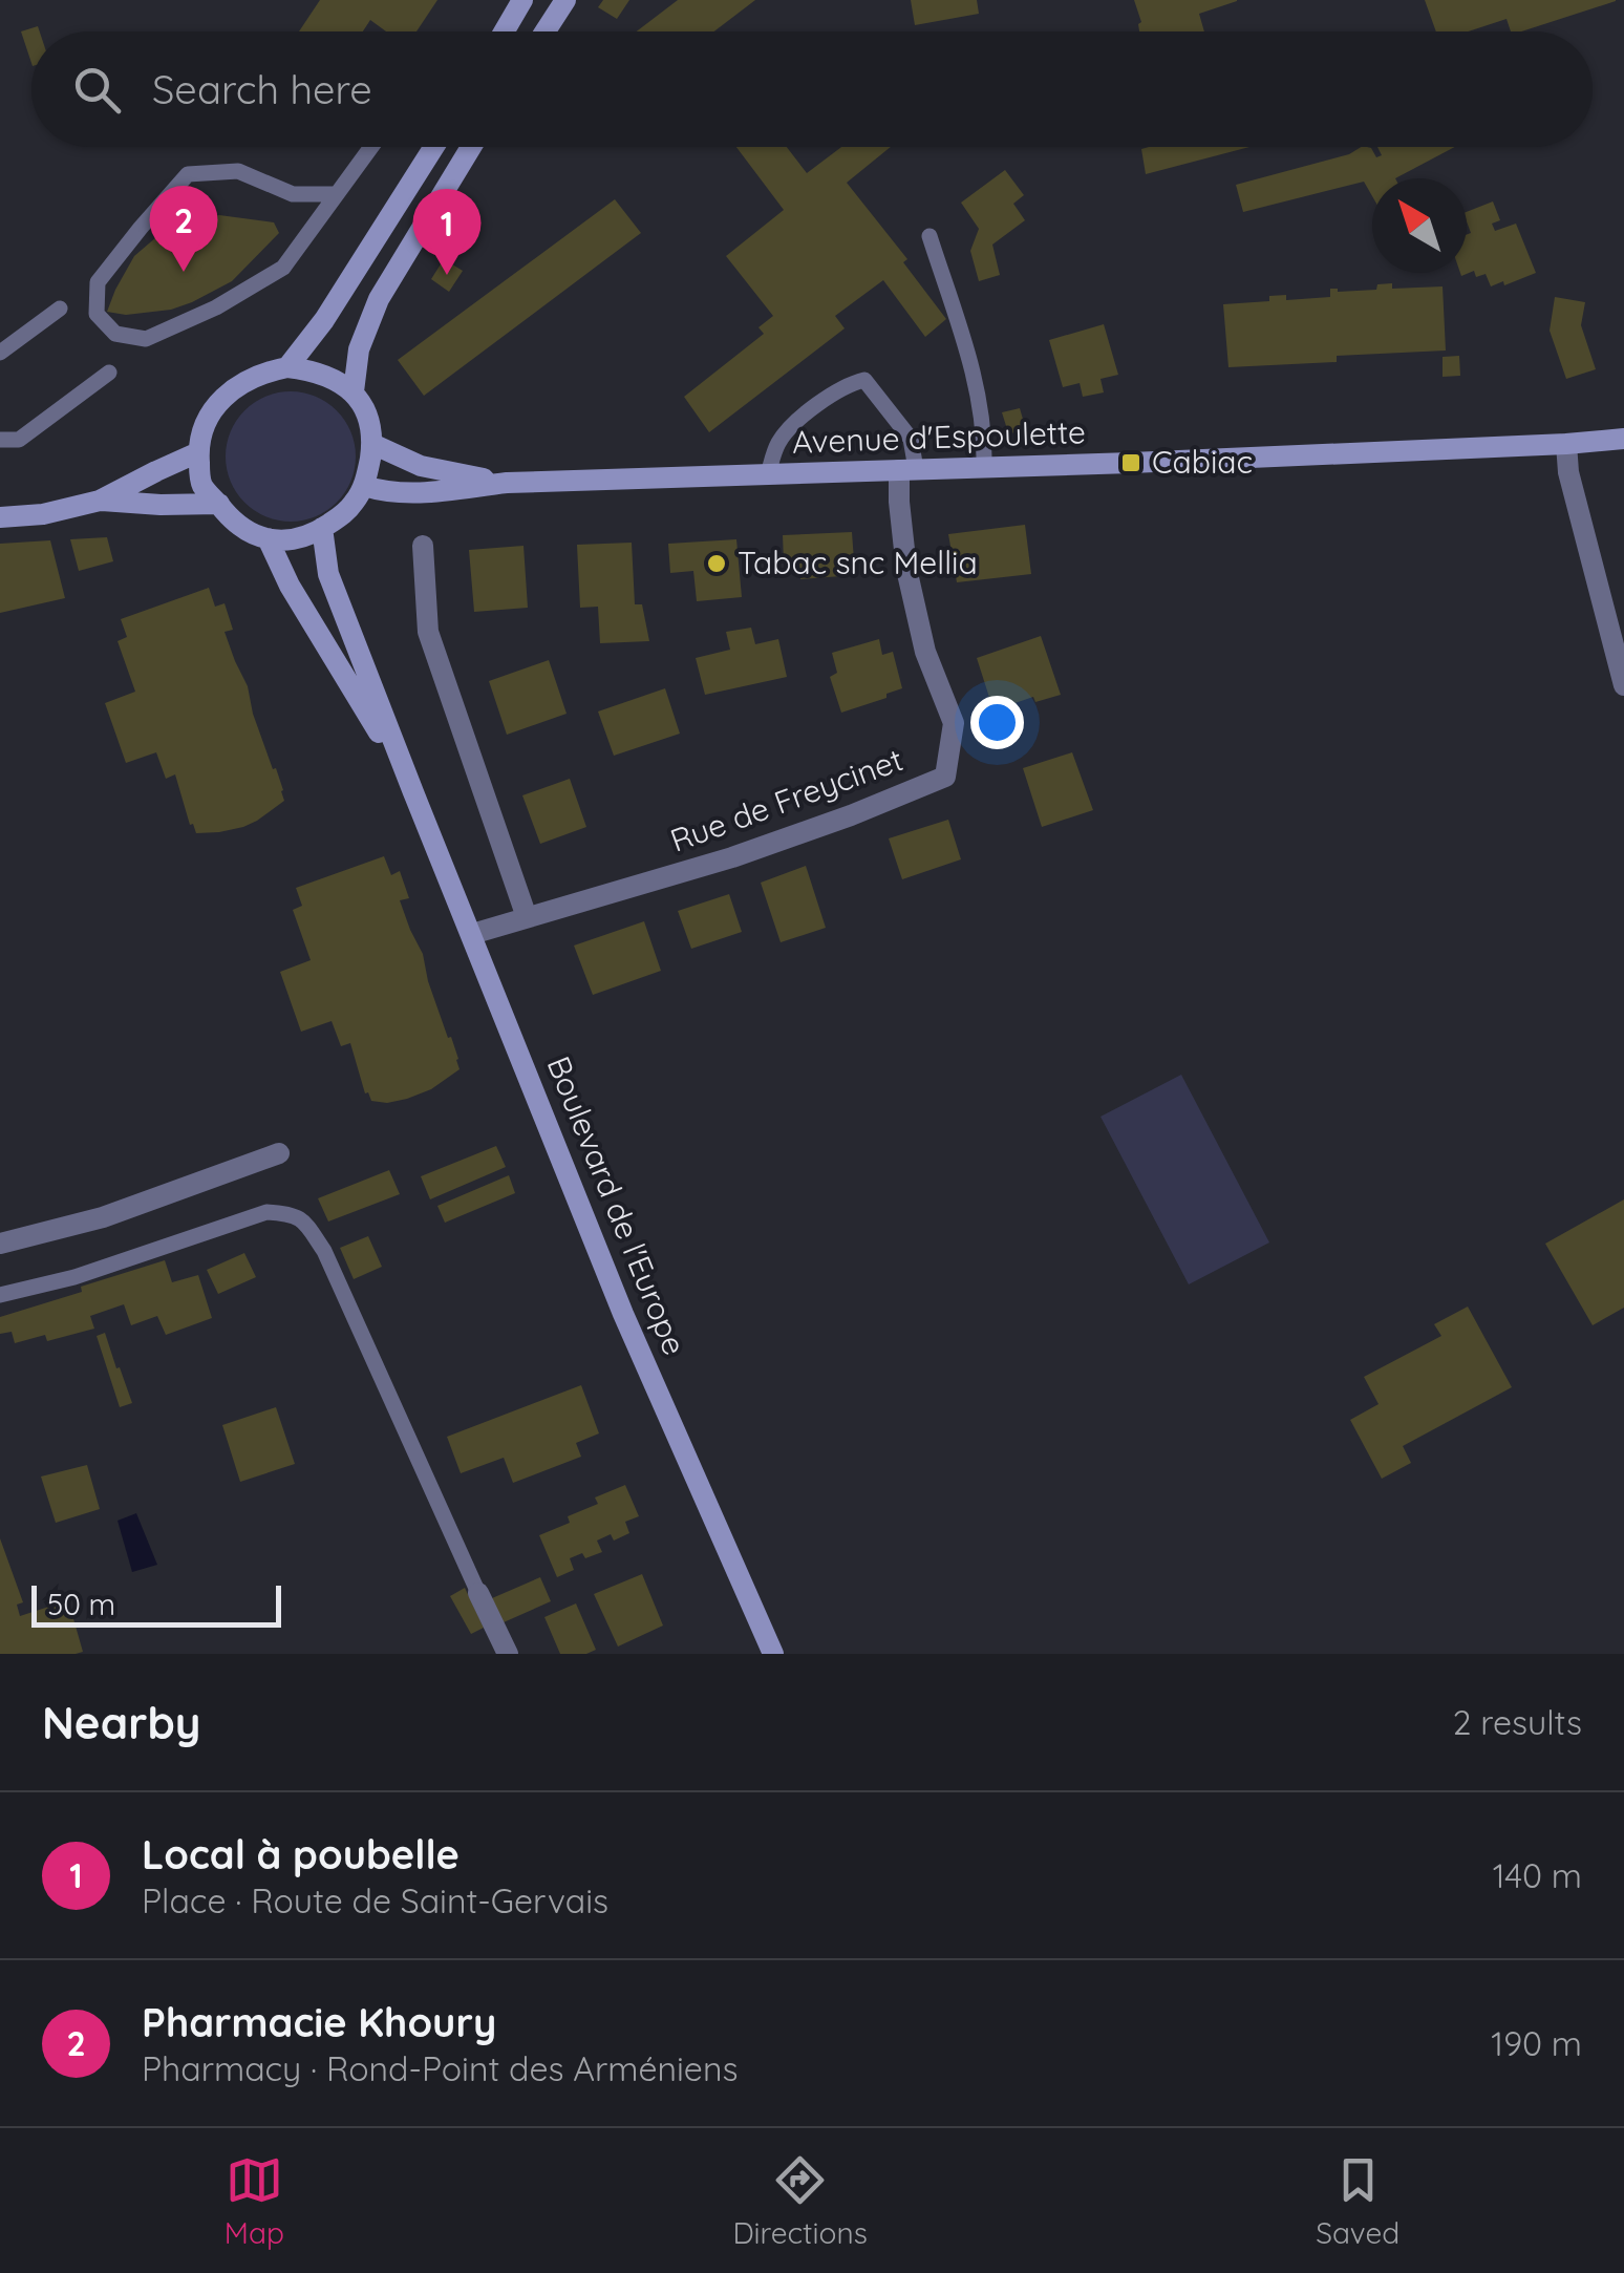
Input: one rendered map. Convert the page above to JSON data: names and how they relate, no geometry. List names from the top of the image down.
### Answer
{
  "streets": {
    "main road": ["Avenue d'Espoulette", "Boulevard de l'Europe"],
    "street": ["Rue de Freycinet"]
  },
  "crossings": [
    ["Avenue d'Espoulette", "Rue de Freycinet"],
    ["Avenue d'Espoulette", "Boulevard de l'Europe"],
    ["Rue de Freycinet", "Boulevard de l'Europe"]
  ],
  "places": {
    "transit": ["Cabiac"],
    "other": ["Tabac snc Mellia"]
  },
  "scale_bar": "50 m",
  "north": "top left",
  "page": {
    "search": "Search here",
    "pins": ["2", "1"],
    "scale": "50 m",
    "heading": ["Nearby", "2 results"],
    "list": [
      {
        "mark": "1",
        "name": "Local à poubelle",
        "note": "Place · Route de Saint-Gervais",
        "value": "140 m"
      },
      {
        "mark": "2",
        "name": "Pharmacie Khoury",
        "note": "Pharmacy · Rond-Point des Arméniens",
        "value": "190 m"
      }
    ],
    "nav": ["Map", "Directions", "Saved"]
  }
}
